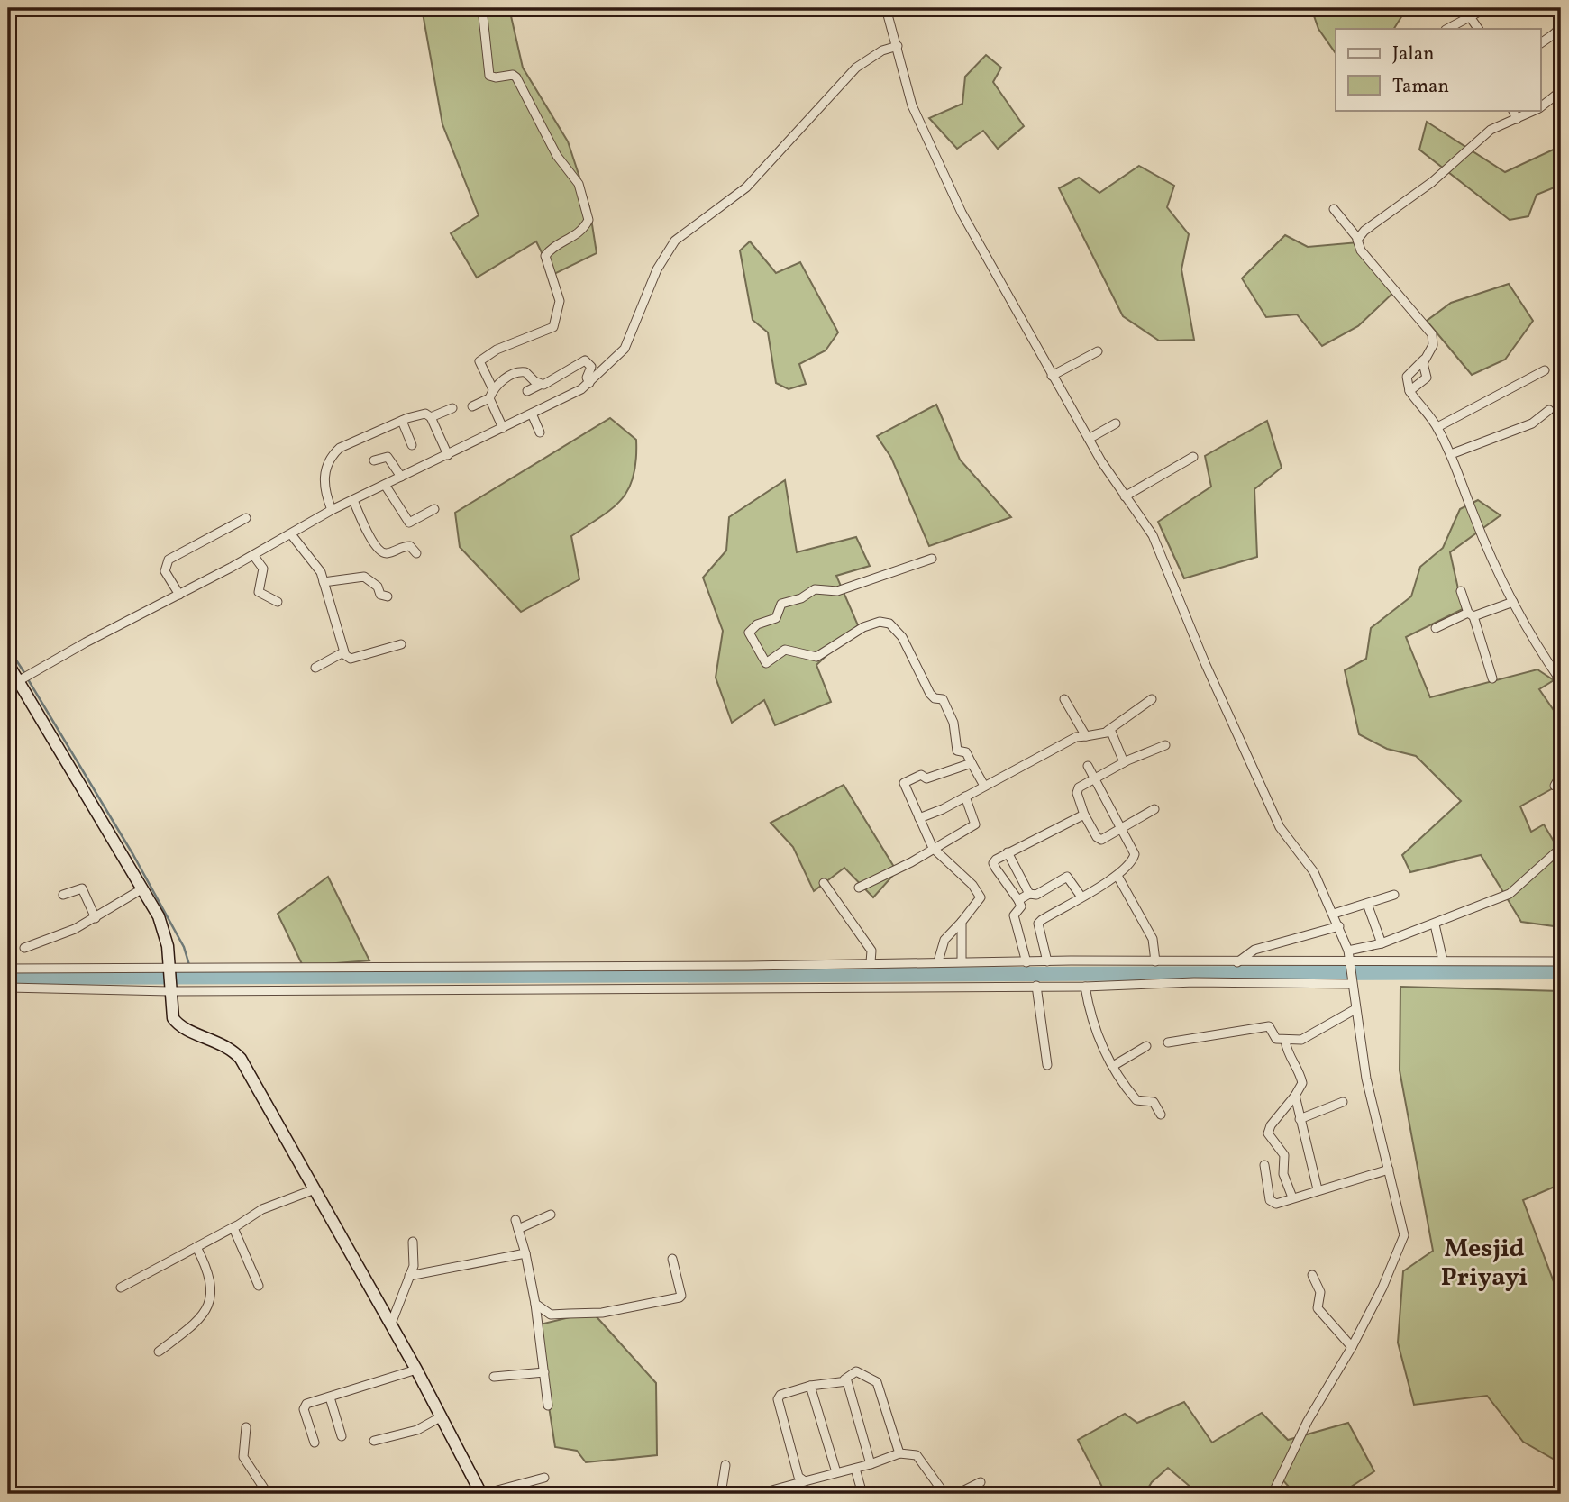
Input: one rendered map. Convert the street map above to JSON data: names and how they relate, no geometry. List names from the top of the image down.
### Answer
{
  "districts": ["Mesjid Priyayi"],
  "legend": ["Jalan", "Taman"]
}
